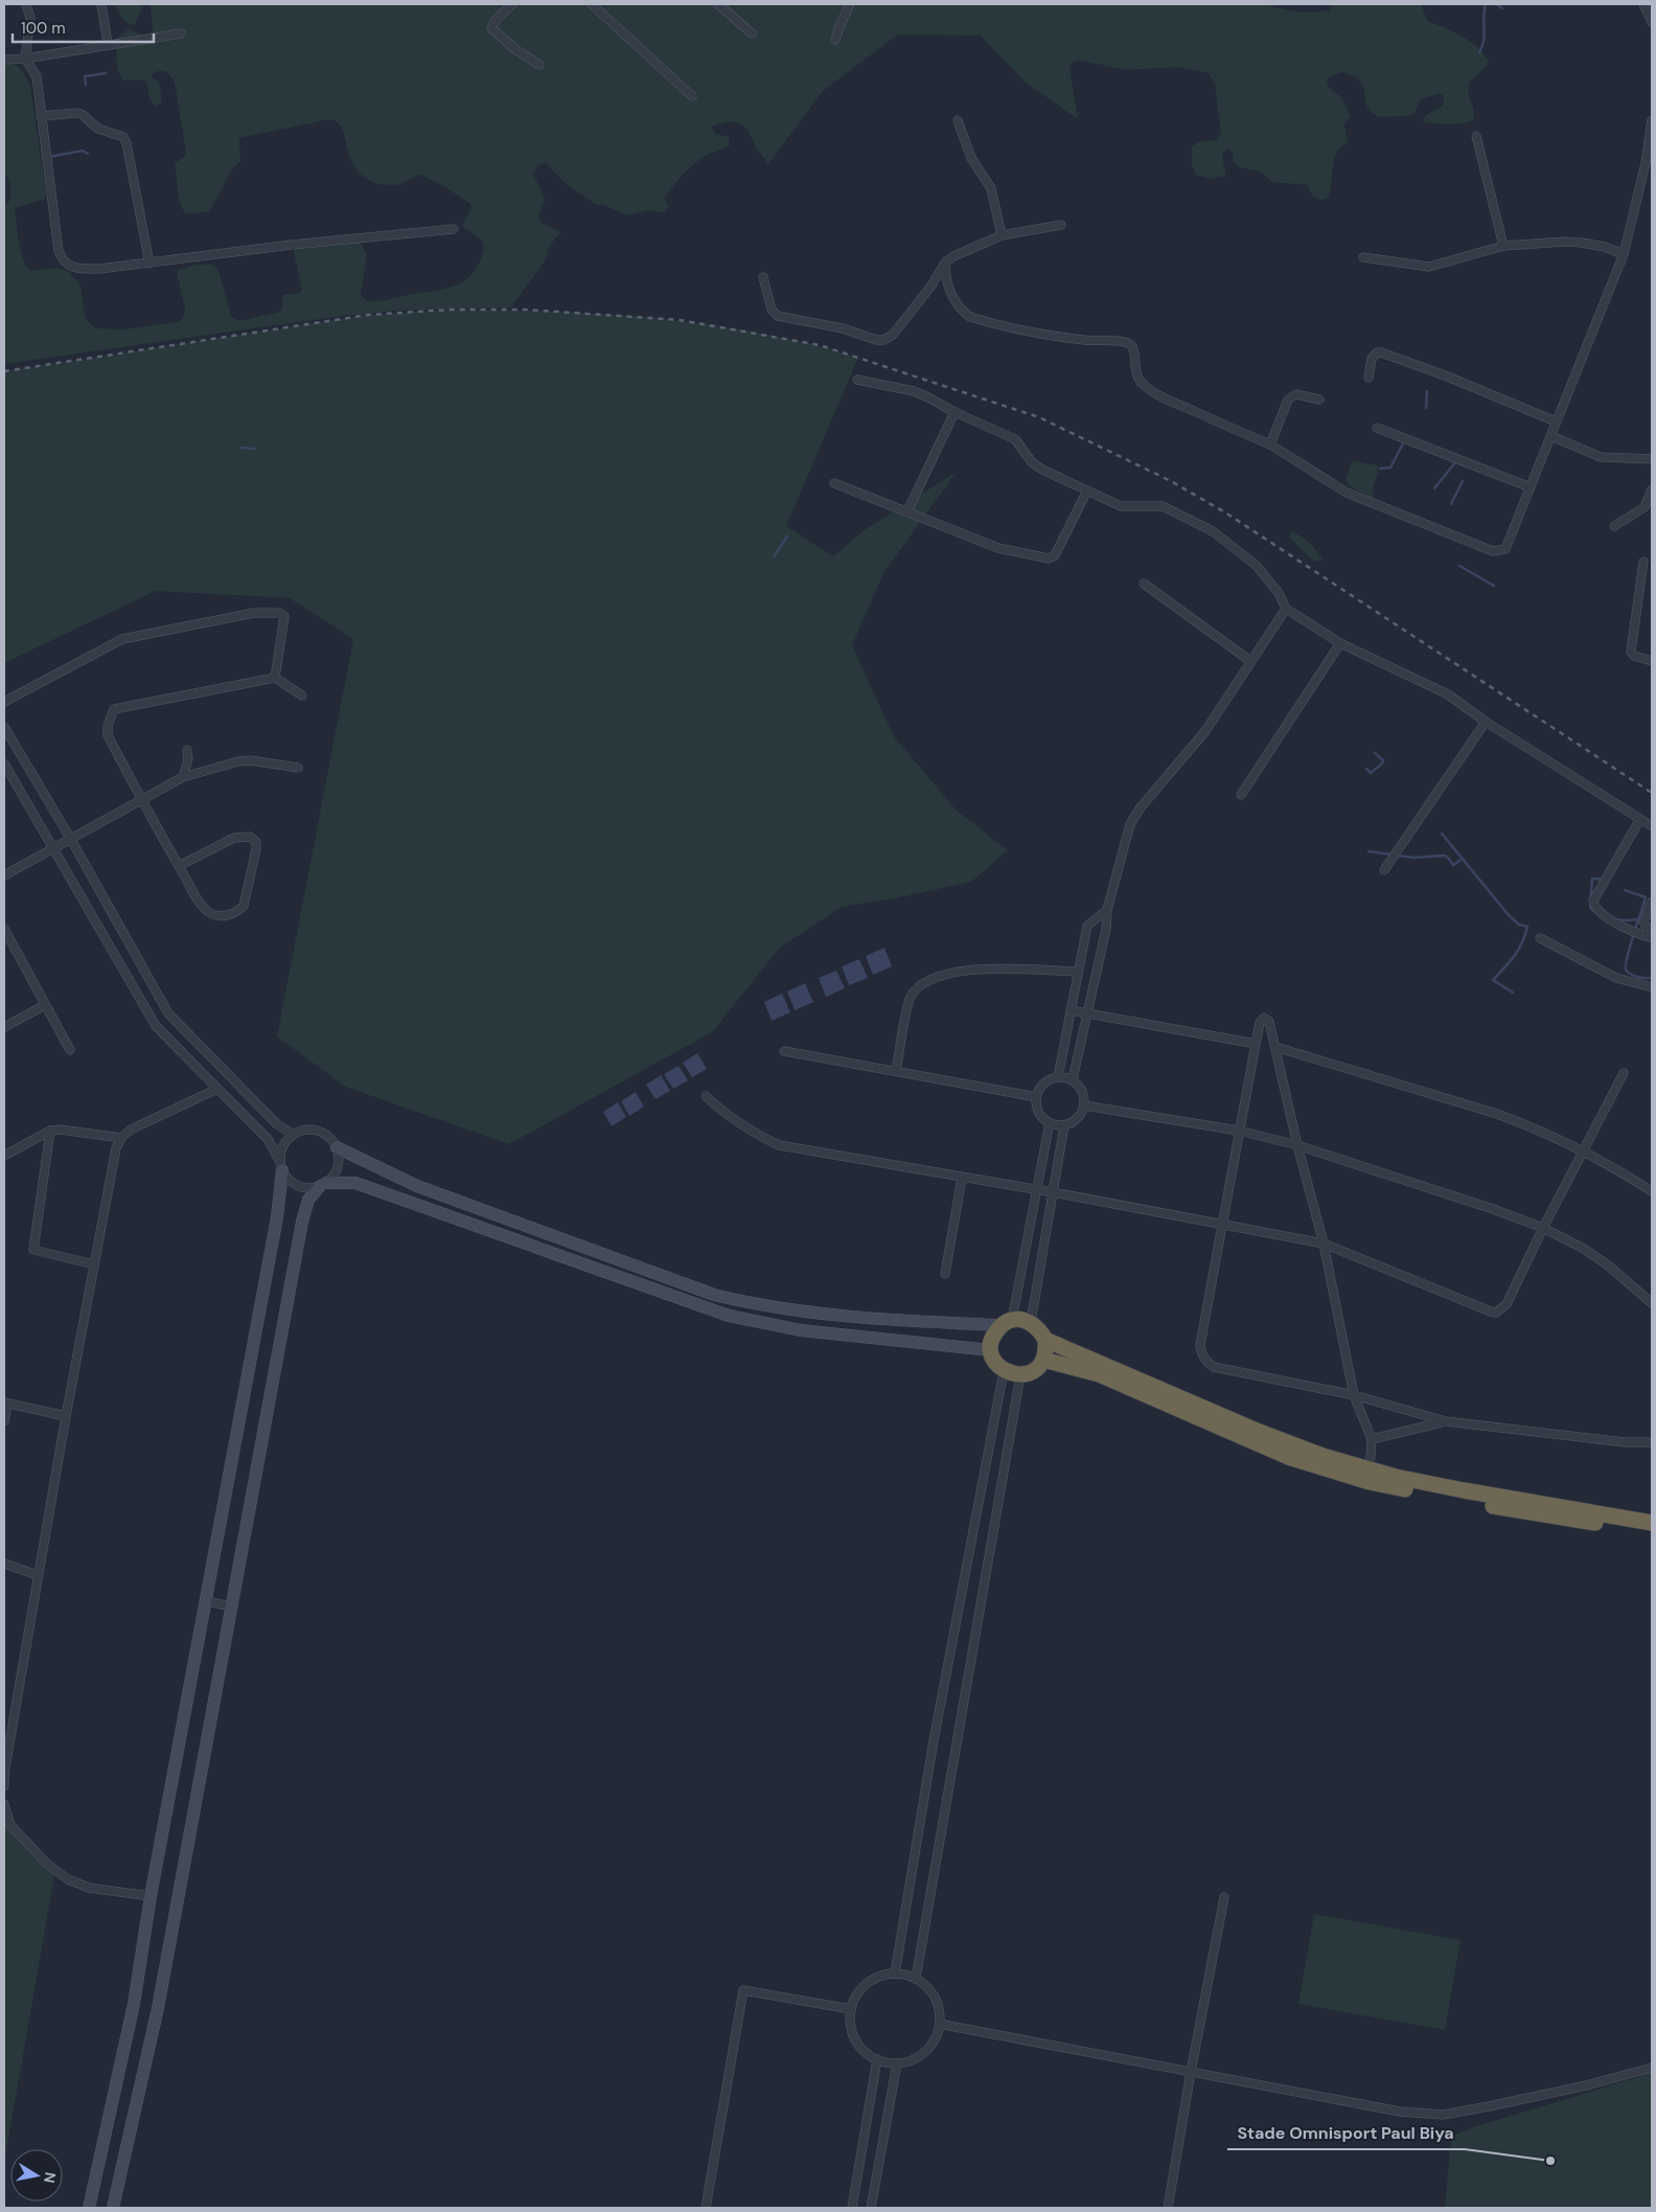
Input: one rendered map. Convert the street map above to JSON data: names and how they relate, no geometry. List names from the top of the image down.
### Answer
{
  "places": ["Stade Omnisport Paul Biya"],
  "scale_bar": "100 m",
  "north": "right"
}
